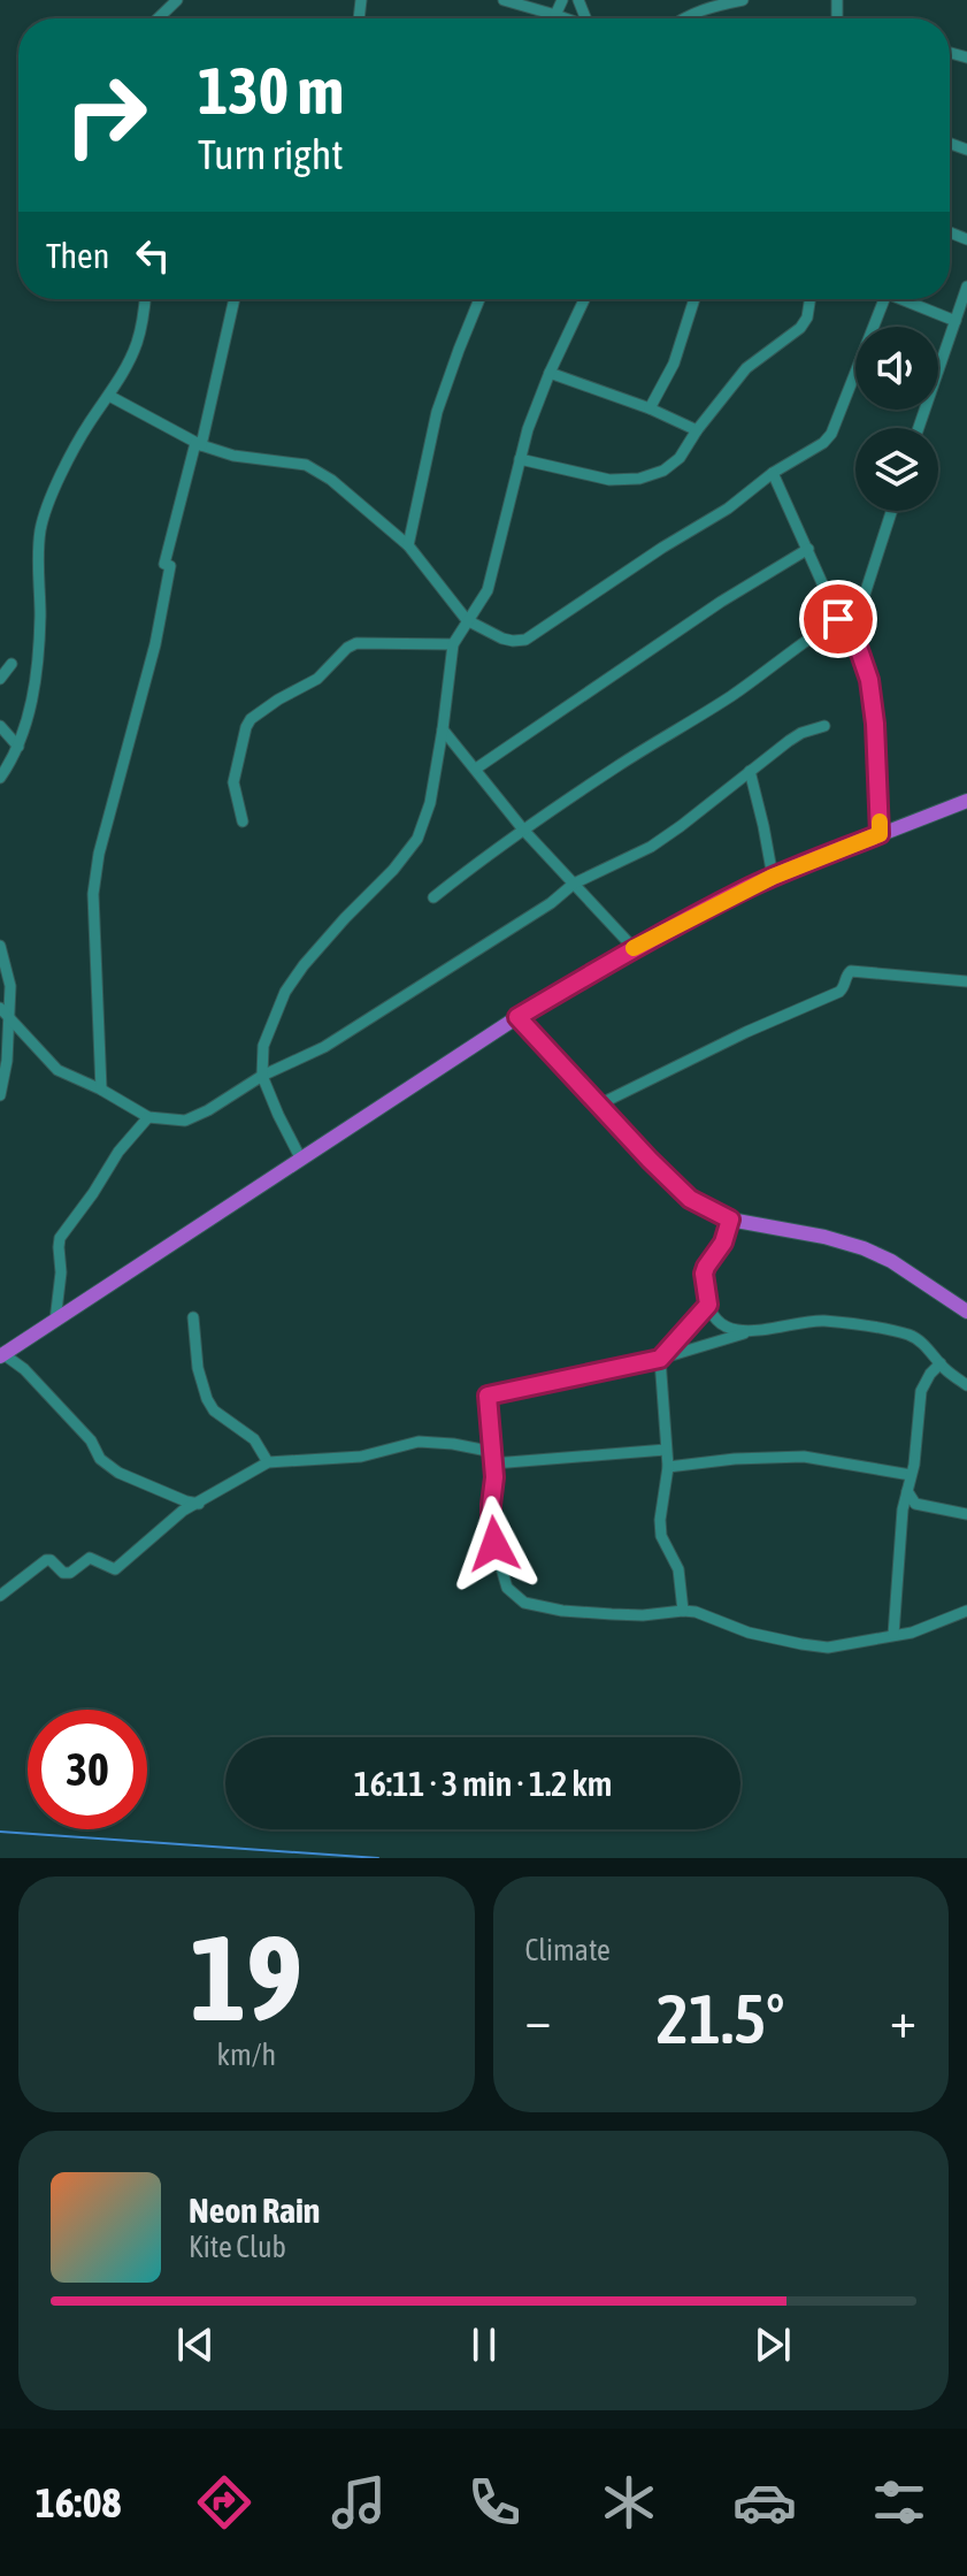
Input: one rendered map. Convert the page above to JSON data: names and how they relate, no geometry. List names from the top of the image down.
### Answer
{
  "page": {
    "turn": ["130 m", "Turn right"],
    "then": "Then",
    "limit": "30",
    "trip": "16:11 · 3 min · 1.2 km",
    "tile": [
      ["19", "km/h"],
      "Climate"
    ],
    "heat": ["−", "21.5°", "+"],
    "song": ["Neon Rain", "Kite Club"],
    "tabs": "16:08"
  }
}
